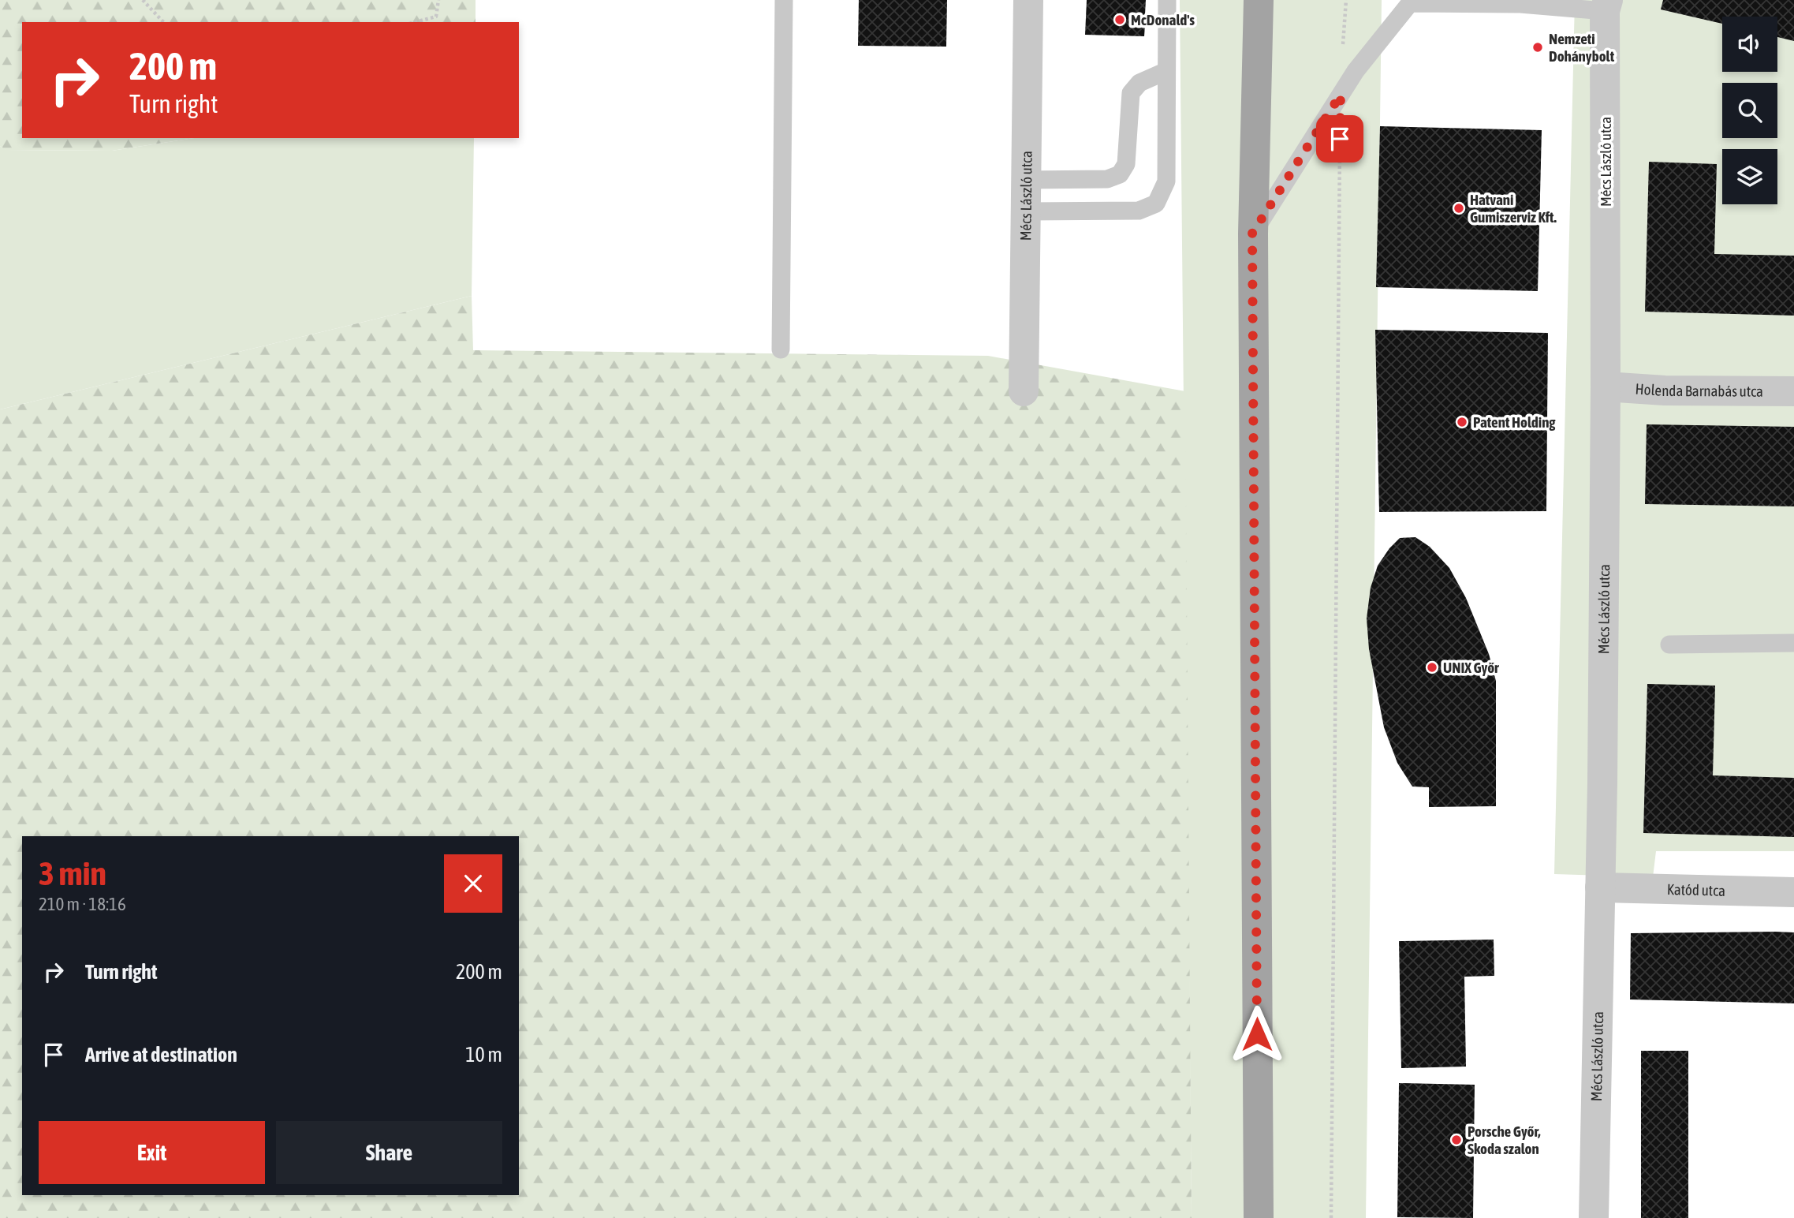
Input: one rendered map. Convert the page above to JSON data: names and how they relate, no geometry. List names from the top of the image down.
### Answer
{
  "streets": {
    "street": ["Mécs László utca", "Holenda Barnabás utca", "Katód utca"]
  },
  "crossings": [
    ["Mécs László utca", "Holenda Barnabás utca"],
    ["Mécs László utca", "Katód utca"]
  ],
  "places": [
    "McDonald's",
    "Nemzeti Dohánybolt",
    "Hatvani Gumiszerviz Kft.",
    "Patent Holding",
    "UNIX Győr",
    "Porsche Győr, Skoda szalon"
  ],
  "page": {
    "turn": ["200 m", "Turn right"],
    "heading": ["3 min", "210 m · 18:16"],
    "list": [
      {
        "name": "Turn right",
        "value": "200 m"
      },
      {
        "name": "Arrive at destination",
        "value": "10 m"
      }
    ],
    "buttons": ["Exit", "Share"]
  }
}
